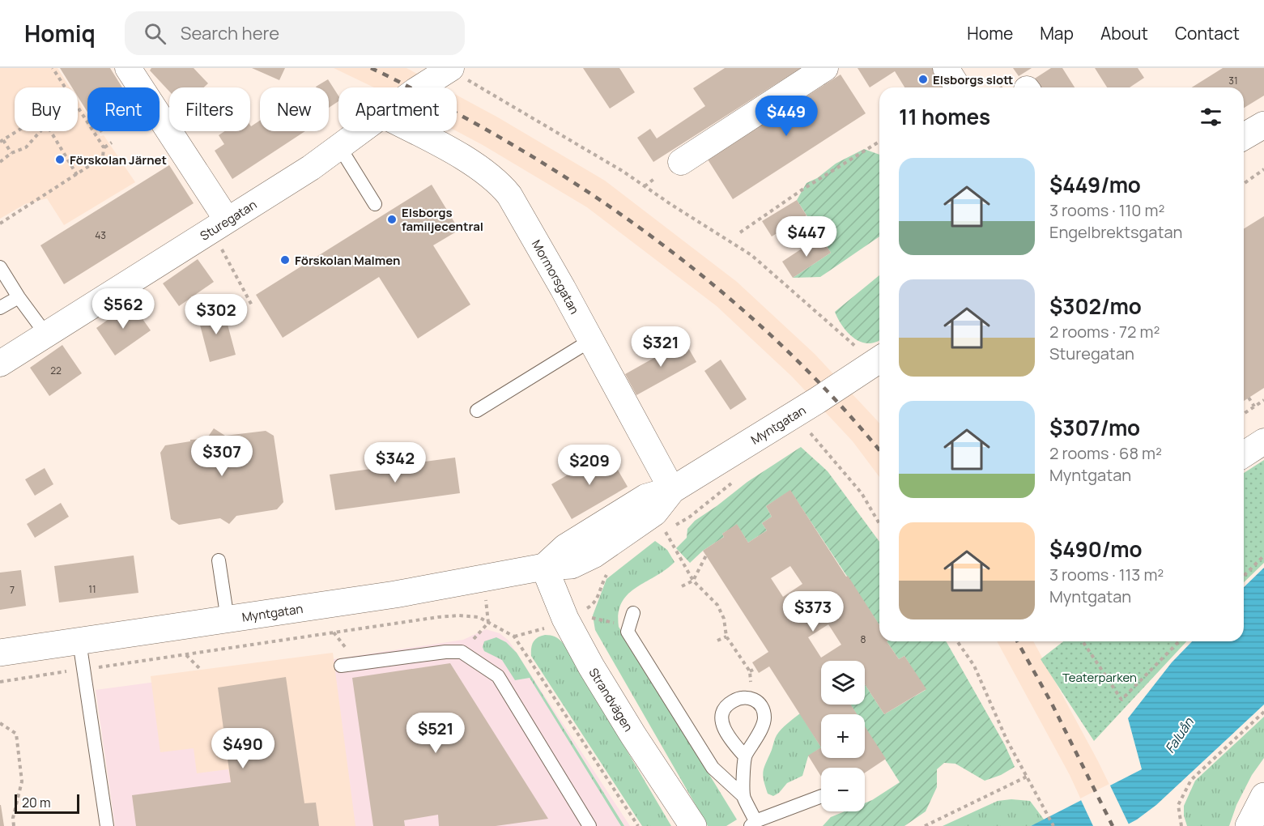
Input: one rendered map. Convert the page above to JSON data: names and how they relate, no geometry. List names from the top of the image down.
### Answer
{
  "streets": {
    "street": [
      "Sturegatan",
      "Mormorsgatan",
      "Myntgatan",
      "Strandvägen"
    ]
  },
  "crossings": [
    ["Mormorsgatan", "Myntgatan"],
    ["Myntgatan", "Strandvägen"]
  ],
  "water": ["Faluån"],
  "parks": ["Teaterparken"],
  "places": [
    "Elsborgs slott",
    "Förskolan Järnet",
    "Elsborgs familjecentral",
    "Förskolan Malmen"
  ],
  "house_numbers": [
    "31",
    "43",
    "22",
    "11",
    "7",
    "8"
  ],
  "scale_bar": "20 m",
  "page": {
    "header": "Homiq",
    "search": "Search here",
    "nav": [
      "Home",
      "Map",
      "About",
      "Contact"
    ],
    "chip": [
      "Buy",
      "Rent",
      "Filters",
      "New",
      "Apartment"
    ],
    "heading": "11 homes",
    "price": [
      "$449",
      "$447",
      "$562",
      "$302",
      "$321",
      "$307",
      "$342",
      "$209",
      "$373",
      "$521",
      "$490"
    ],
    "list": [
      {
        "name": "$449/mo",
        "note": "3 rooms · 110 m² · Engelbrektsgatan"
      },
      {
        "name": "$302/mo",
        "note": "2 rooms · 72 m² · Sturegatan"
      },
      {
        "name": "$307/mo",
        "note": "2 rooms · 68 m² · Myntgatan"
      },
      {
        "name": "$490/mo",
        "note": "3 rooms · 113 m² · Myntgatan"
      }
    ],
    "map_buttons": ["+", "−"],
    "scale": "20 m"
  }
}
